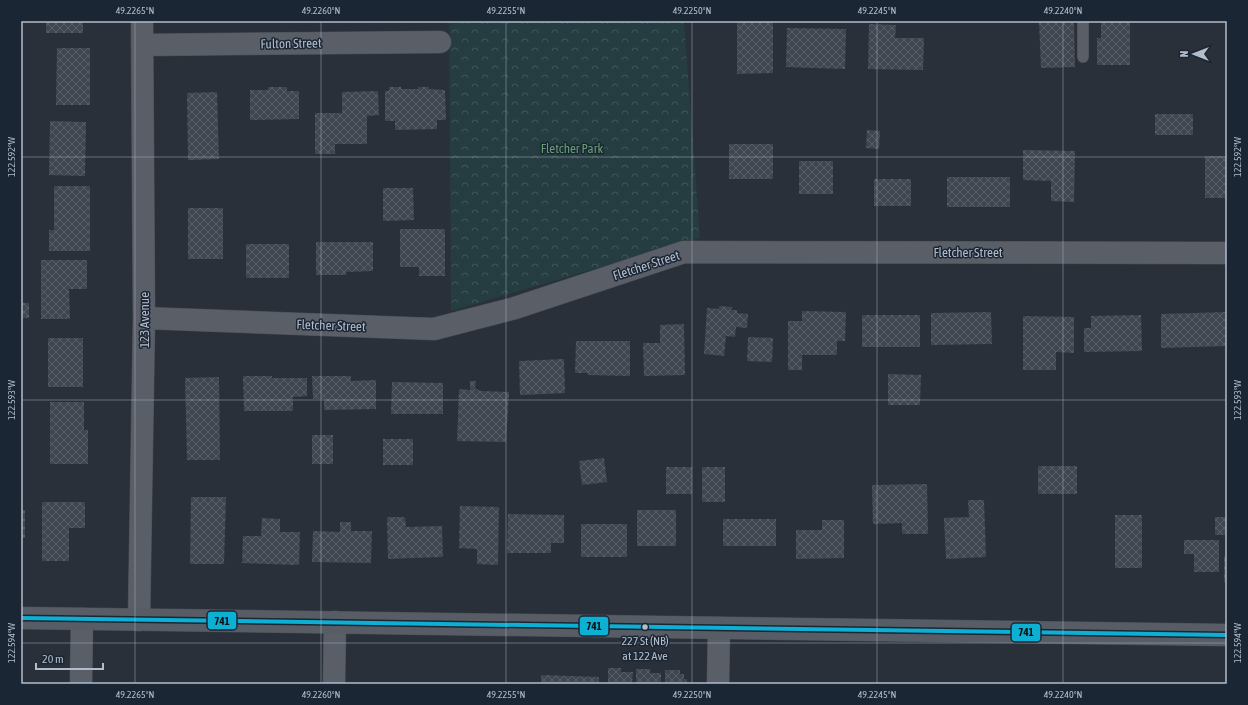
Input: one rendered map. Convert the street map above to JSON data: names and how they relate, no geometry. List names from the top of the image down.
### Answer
{
  "streets": {
    "street": ["Fulton Street", "Fletcher Street", "123 Avenue"]
  },
  "crossings": [
    ["Fulton Street", "123 Avenue"],
    ["Fletcher Street", "123 Avenue"]
  ],
  "parks": ["Fletcher Park"],
  "places": ["227 St (NB) at 122 Ave"],
  "lines": ["transit line 741"],
  "scale_bar": "20 m",
  "north": "left",
  "coordinates": [
    "49.2265°N",
    "49.2260°N",
    "49.2255°N",
    "49.2250°N",
    "49.2245°N",
    "49.2240°N",
    "122.592°W",
    "122.593°W",
    "122.594°W"
  ]
}
